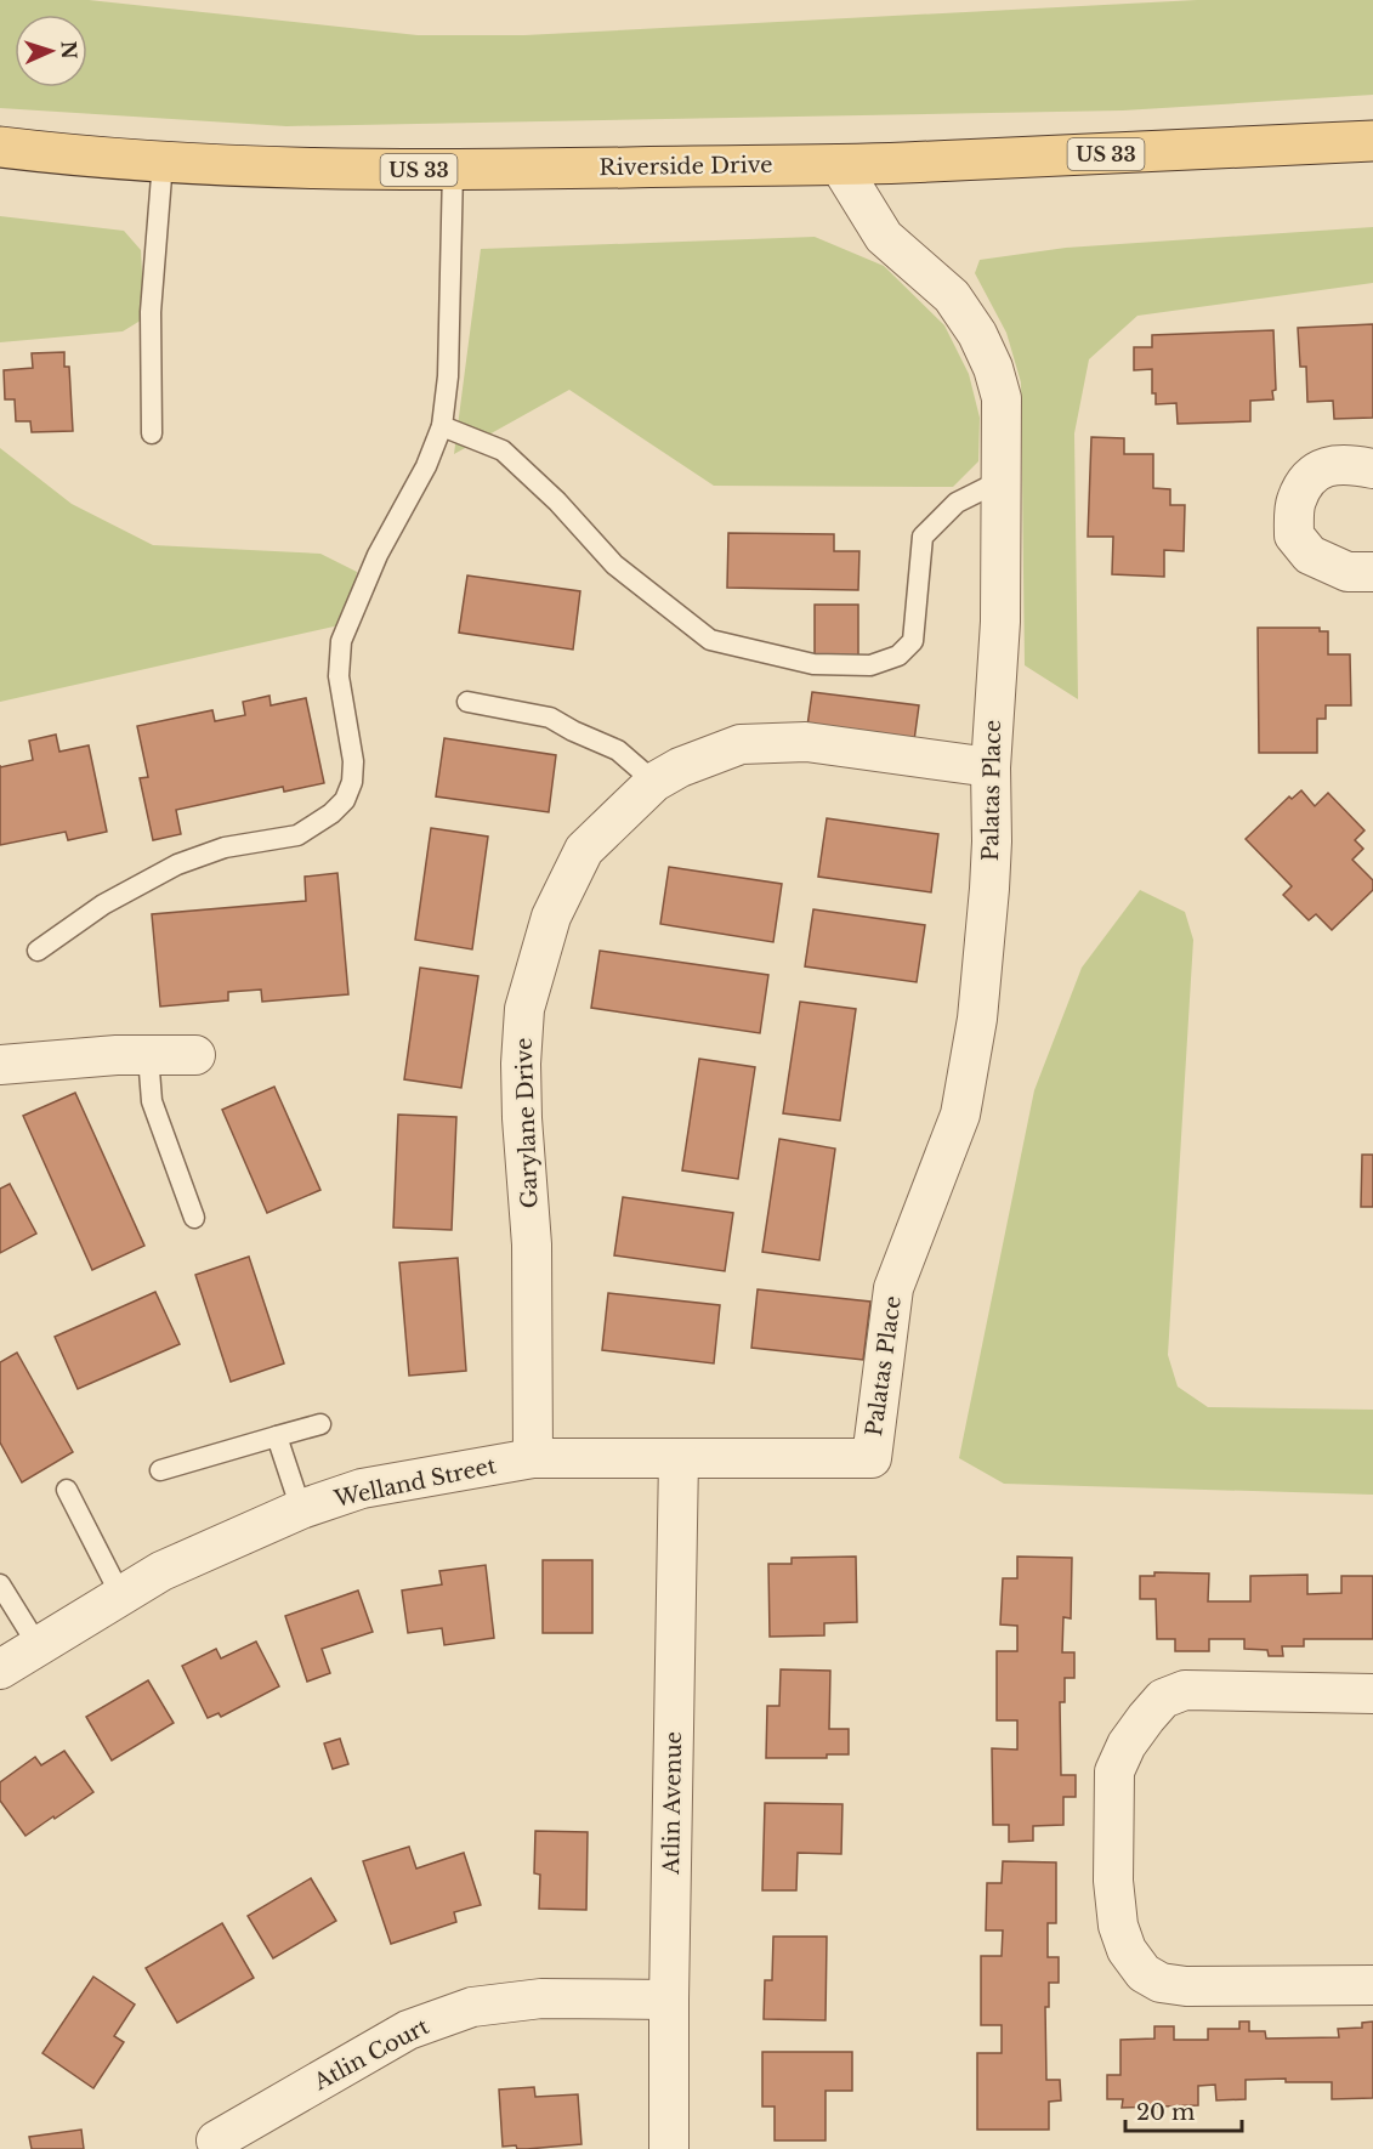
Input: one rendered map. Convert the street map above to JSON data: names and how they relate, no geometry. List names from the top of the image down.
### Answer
{
  "streets": {
    "main road": ["US 33", "Riverside Drive"],
    "street": [
      "Palatas Place",
      "Garylane Drive",
      "Welland Street",
      "Atlin Avenue",
      "Atlin Court"
    ]
  },
  "crossings": [
    ["Riverside Drive", "Palatas Place"],
    ["Palatas Place", "Garylane Drive"],
    ["Palatas Place", "Welland Street"],
    ["Garylane Drive", "Welland Street"],
    ["Welland Street", "Atlin Avenue"],
    ["Atlin Avenue", "Atlin Court"]
  ],
  "scale_bar": "20 m",
  "north": "right"
}
